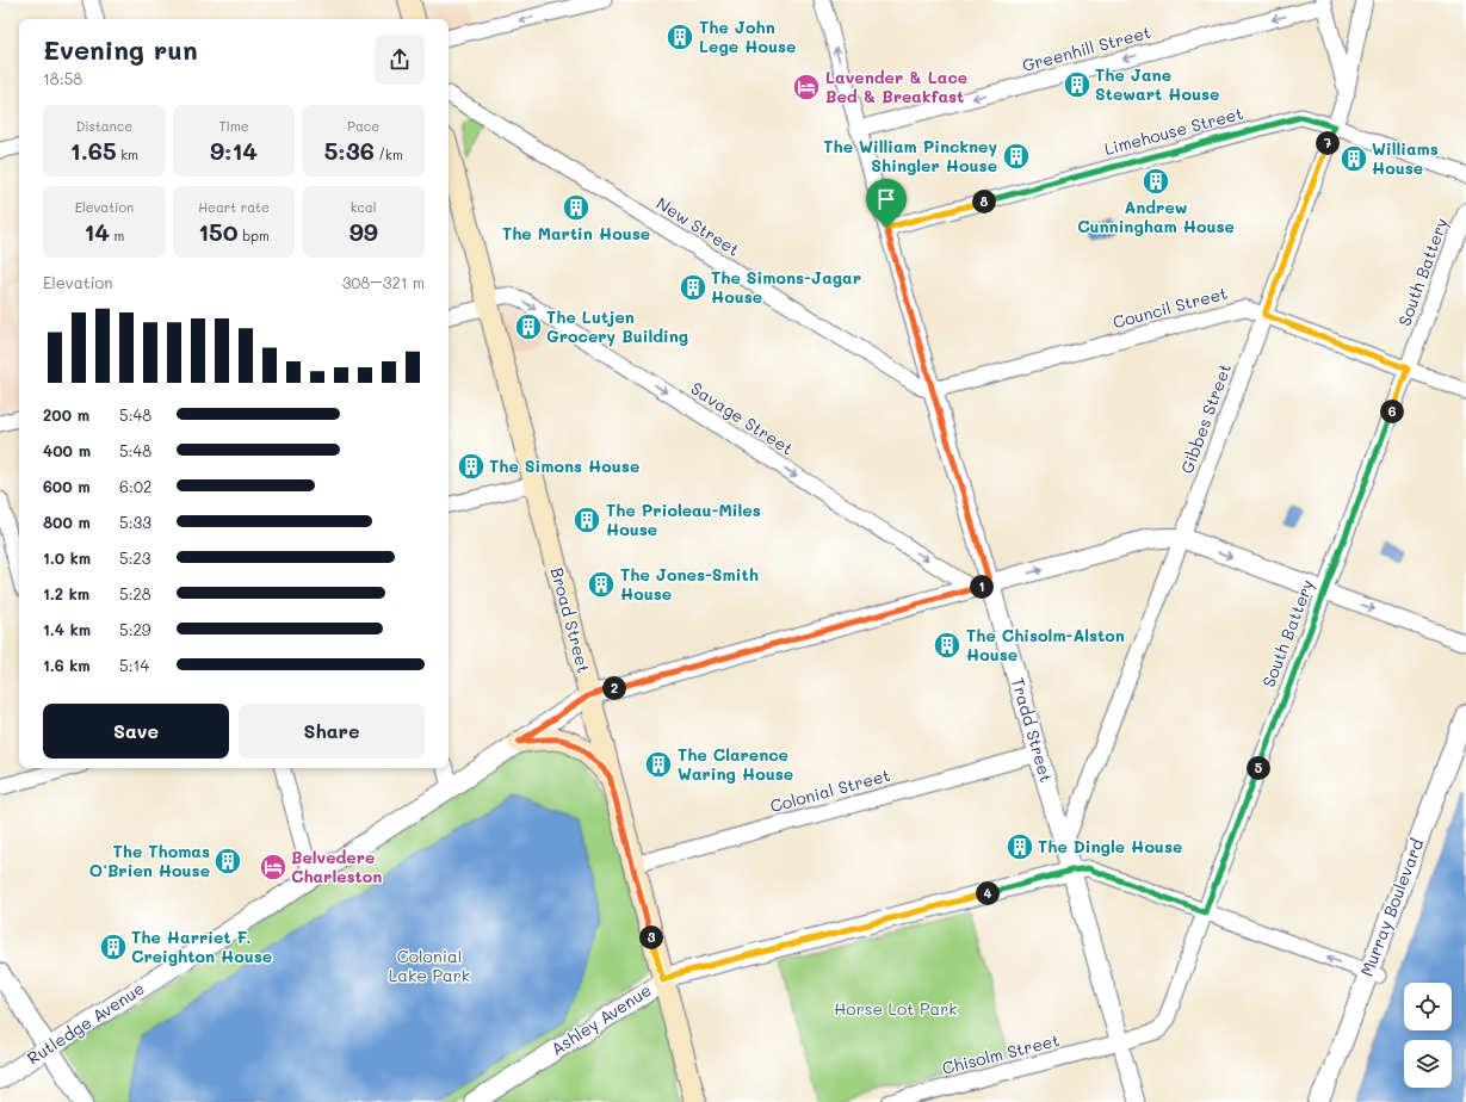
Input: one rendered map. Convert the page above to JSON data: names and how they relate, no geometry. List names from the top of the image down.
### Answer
{
  "streets": {
    "main road": ["Broad Street"],
    "street": [
      "Greenhill Street",
      "Limehouse Street",
      "New Street",
      "South Battery",
      "Council Street",
      "Savage Street",
      "Gibbes Street",
      "Tradd Street",
      "Colonial Street",
      "Murray Boulevard",
      "Ashley Avenue",
      "Rutledge Avenue",
      "Chisolm Street"
    ]
  },
  "crossings": [
    ["Greenhill Street", "Tradd Street"],
    ["Limehouse Street", "Gibbes Street"],
    ["Limehouse Street", "Tradd Street"],
    ["New Street", "Council Street"],
    ["New Street", "Tradd Street"],
    ["South Battery", "Council Street"],
    ["South Battery", "Tradd Street"],
    ["South Battery", "Chisolm Street"],
    ["Council Street", "Gibbes Street"],
    ["Council Street", "Tradd Street"],
    ["Savage Street", "Broad Street"],
    ["Savage Street", "Tradd Street"],
    ["Savage Street", "Rutledge Avenue"],
    ["Gibbes Street", "Tradd Street"],
    ["Gibbes Street", "Rutledge Avenue"],
    ["Broad Street", "Colonial Street"],
    ["Broad Street", "Ashley Avenue"],
    ["Broad Street", "Rutledge Avenue"],
    ["Tradd Street", "Colonial Street"],
    ["Tradd Street", "Ashley Avenue"],
    ["Tradd Street", "Rutledge Avenue"],
    ["Tradd Street", "Chisolm Street"]
  ],
  "one_way": ["Greenhill Street", "Savage Street"],
  "parks": ["Colonial Lake Park", "Horse Lot Park"],
  "places": {
    "building": [
      "The John Lege House",
      "The Jane Stewart House",
      "The William Pinckney Shingler House",
      "Williams House",
      "Andrew Cunningham House",
      "The Martin House",
      "The Simons-Jagar House",
      "The Lutjen Grocery Building",
      "The Simons House",
      "The Prioleau-Miles House",
      "The Jones-Smith House",
      "The Chisolm-Alston House",
      "The Clarence Waring House",
      "The Dingle House",
      "The Thomas O'Brien House",
      "The Harriet F. Creighton House"
    ],
    "hotel": ["Lavender & Lace Bed & Breakfast", "Belvedere Charleston"]
  },
  "page": {
    "heading": ["Evening run", "18:58"],
    "stats": [
      ["Distance", "1.65 km"],
      ["Time", "9:14"],
      ["Pace", "5:36 /km"],
      ["Elevation", "14 m"],
      ["Heart rate", "150 bpm"],
      ["kcal", "99"]
    ],
    "pins": [
      "7",
      "8",
      "6",
      "1",
      "2",
      "5",
      "4",
      "3"
    ],
    "chart": ["Elevation", "308–321 m"],
    "list": [
      {
        "name": "200 m",
        "note": "5:48"
      },
      {
        "name": "400 m",
        "note": "5:48"
      },
      {
        "name": "600 m",
        "note": "6:02"
      },
      {
        "name": "800 m",
        "note": "5:33"
      },
      {
        "name": "1.0 km",
        "note": "5:23"
      },
      {
        "name": "1.2 km",
        "note": "5:28"
      },
      {
        "name": "1.4 km",
        "note": "5:29"
      },
      {
        "name": "1.6 km",
        "note": "5:14"
      }
    ],
    "buttons": ["Save", "Share"]
  }
}
